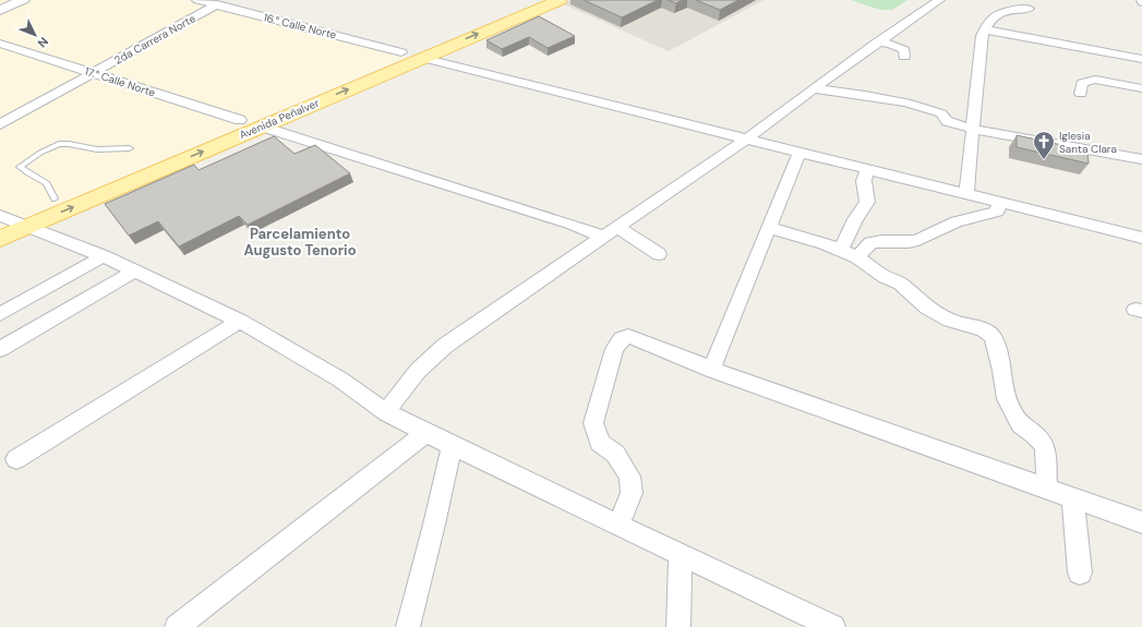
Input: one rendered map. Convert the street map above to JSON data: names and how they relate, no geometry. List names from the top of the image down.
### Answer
{
  "streets": {
    "main road": ["Avenida Peñalver"],
    "street": ["16.° Calle Norte", "2da Carrera Norte", "17.° Calle Norte"]
  },
  "crossings": [
    ["16.° Calle Norte", "2da Carrera Norte"],
    ["16.° Calle Norte", "Avenida Peñalver"],
    ["2da Carrera Norte", "17.° Calle Norte"],
    ["17.° Calle Norte", "Avenida Peñalver"]
  ],
  "districts": ["Parcelamiento Augusto Tenorio"],
  "places": {
    "church": ["Iglesia Santa Clara"]
  },
  "north": "bottom right"
}
